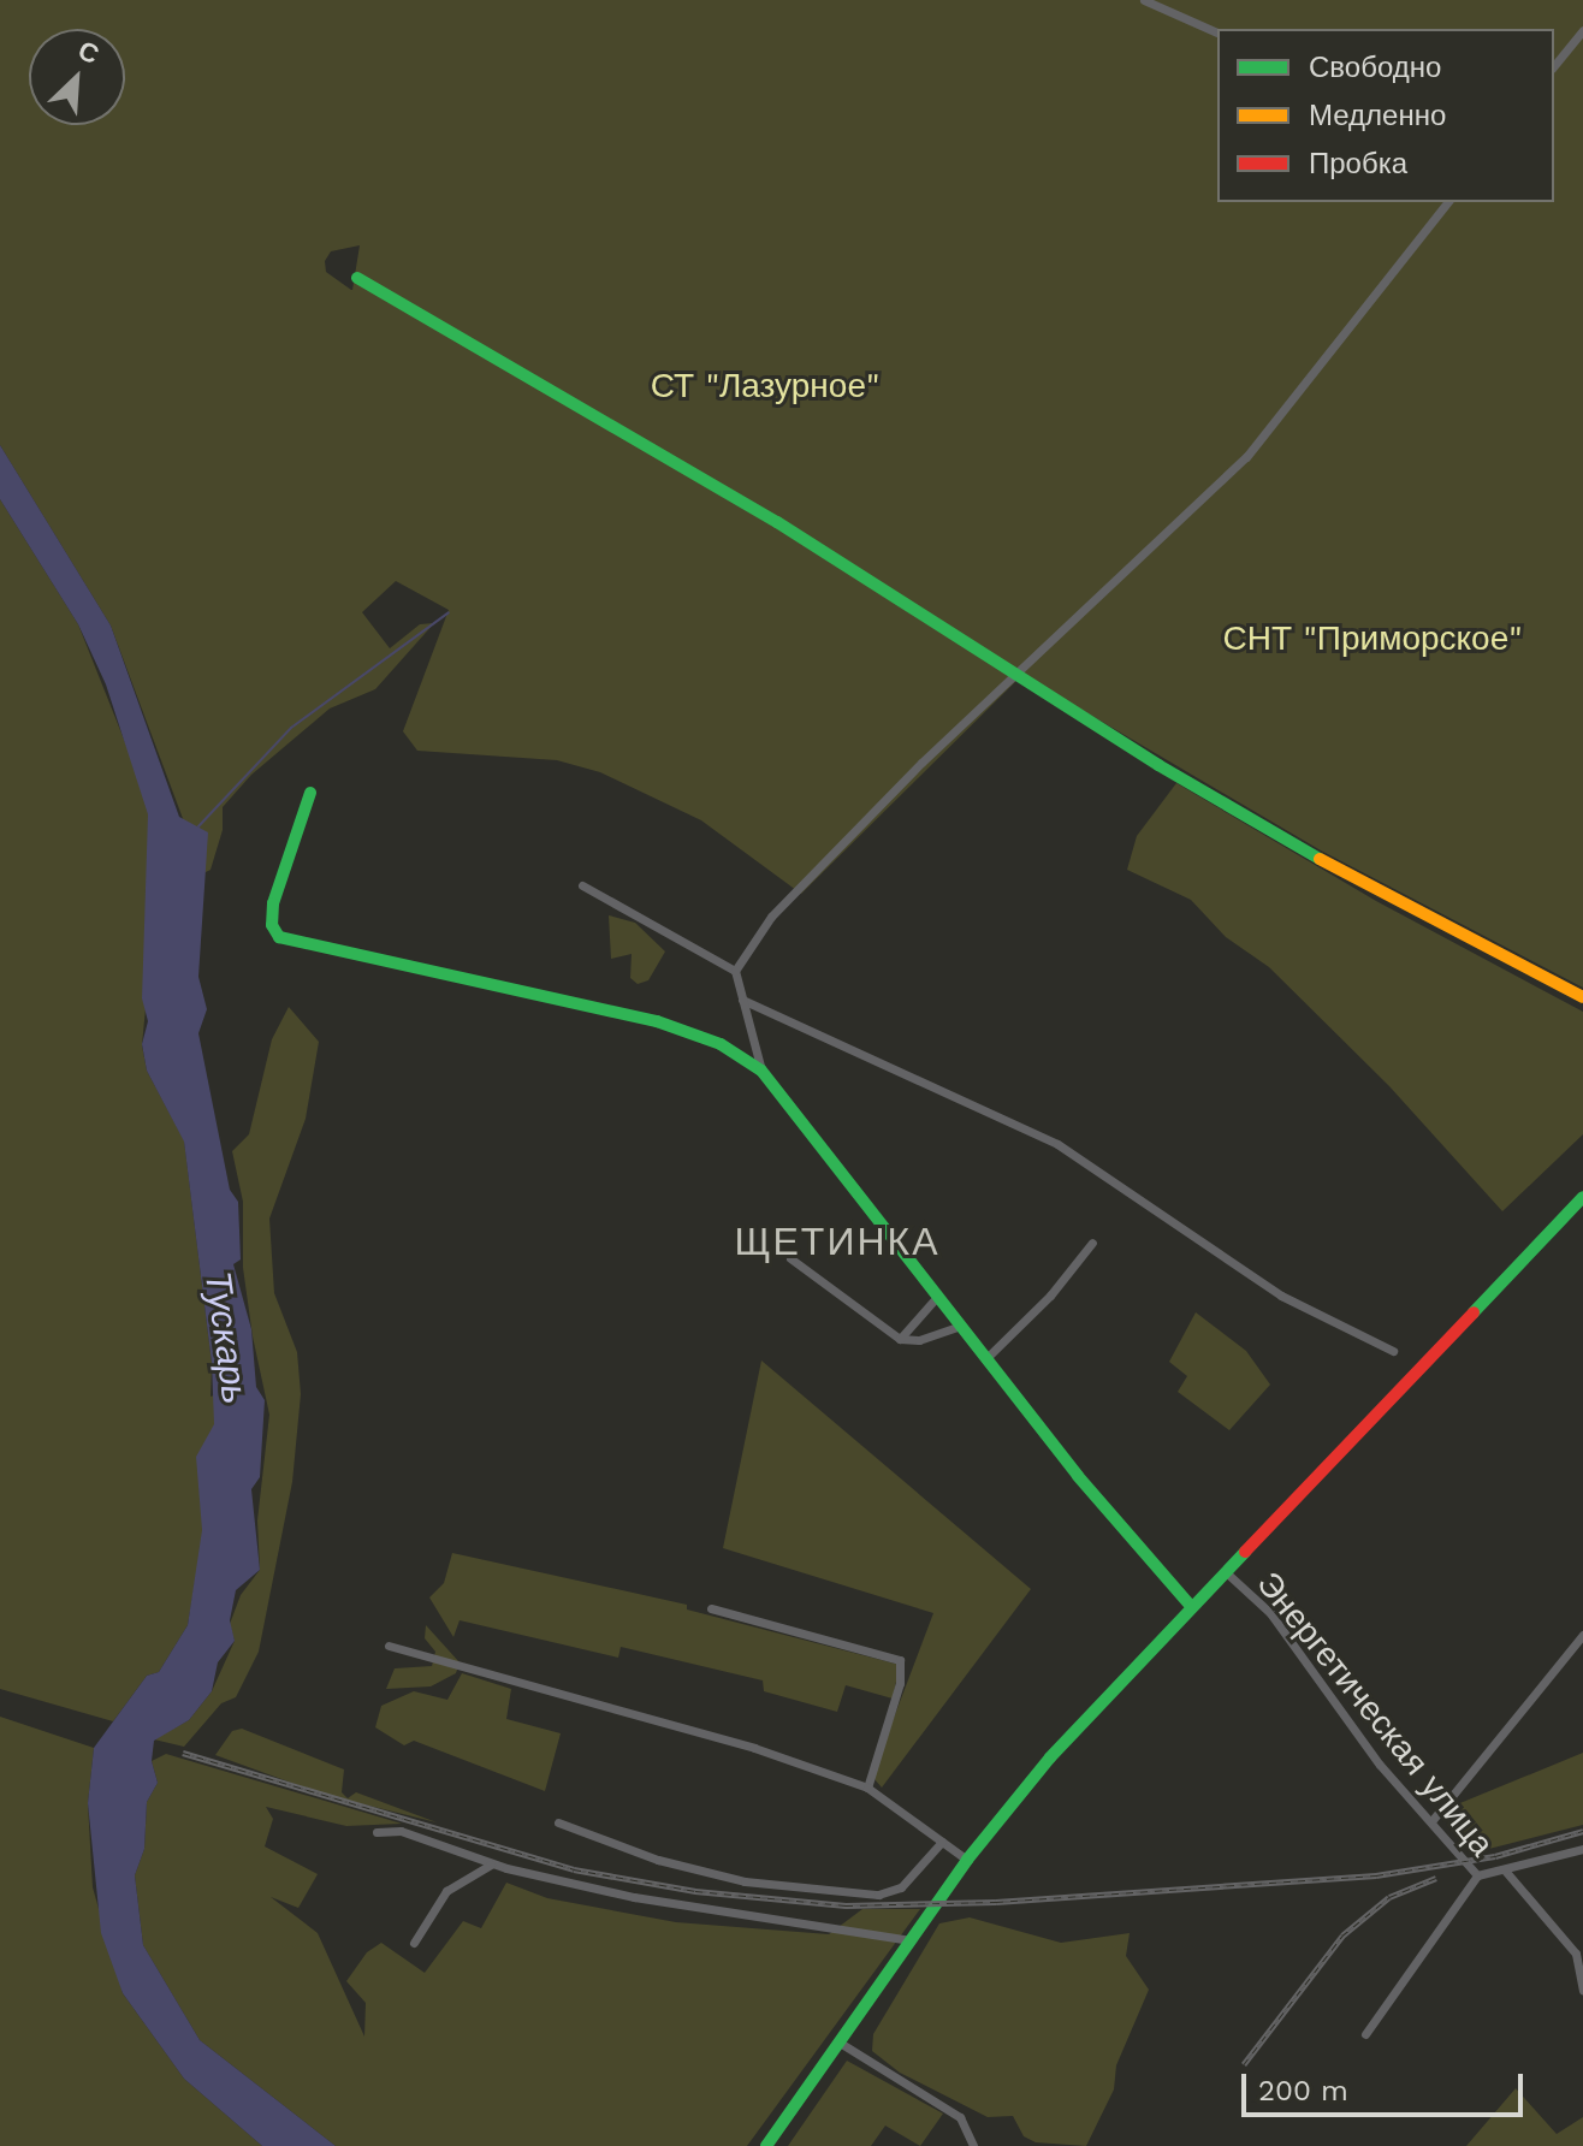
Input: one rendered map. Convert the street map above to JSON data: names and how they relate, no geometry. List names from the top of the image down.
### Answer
{
  "streets": {
    "street": ["Энергетическая улица"]
  },
  "districts": ["ЩЕТИНКА"],
  "water": ["Тускарь"],
  "parks": ["СТ \"Лазурное\"", "СНТ \"Приморское\""],
  "legend": ["Свободно", "Медленно", "Пробка"],
  "scale_bar": "200 m",
  "north": "top right"
}
